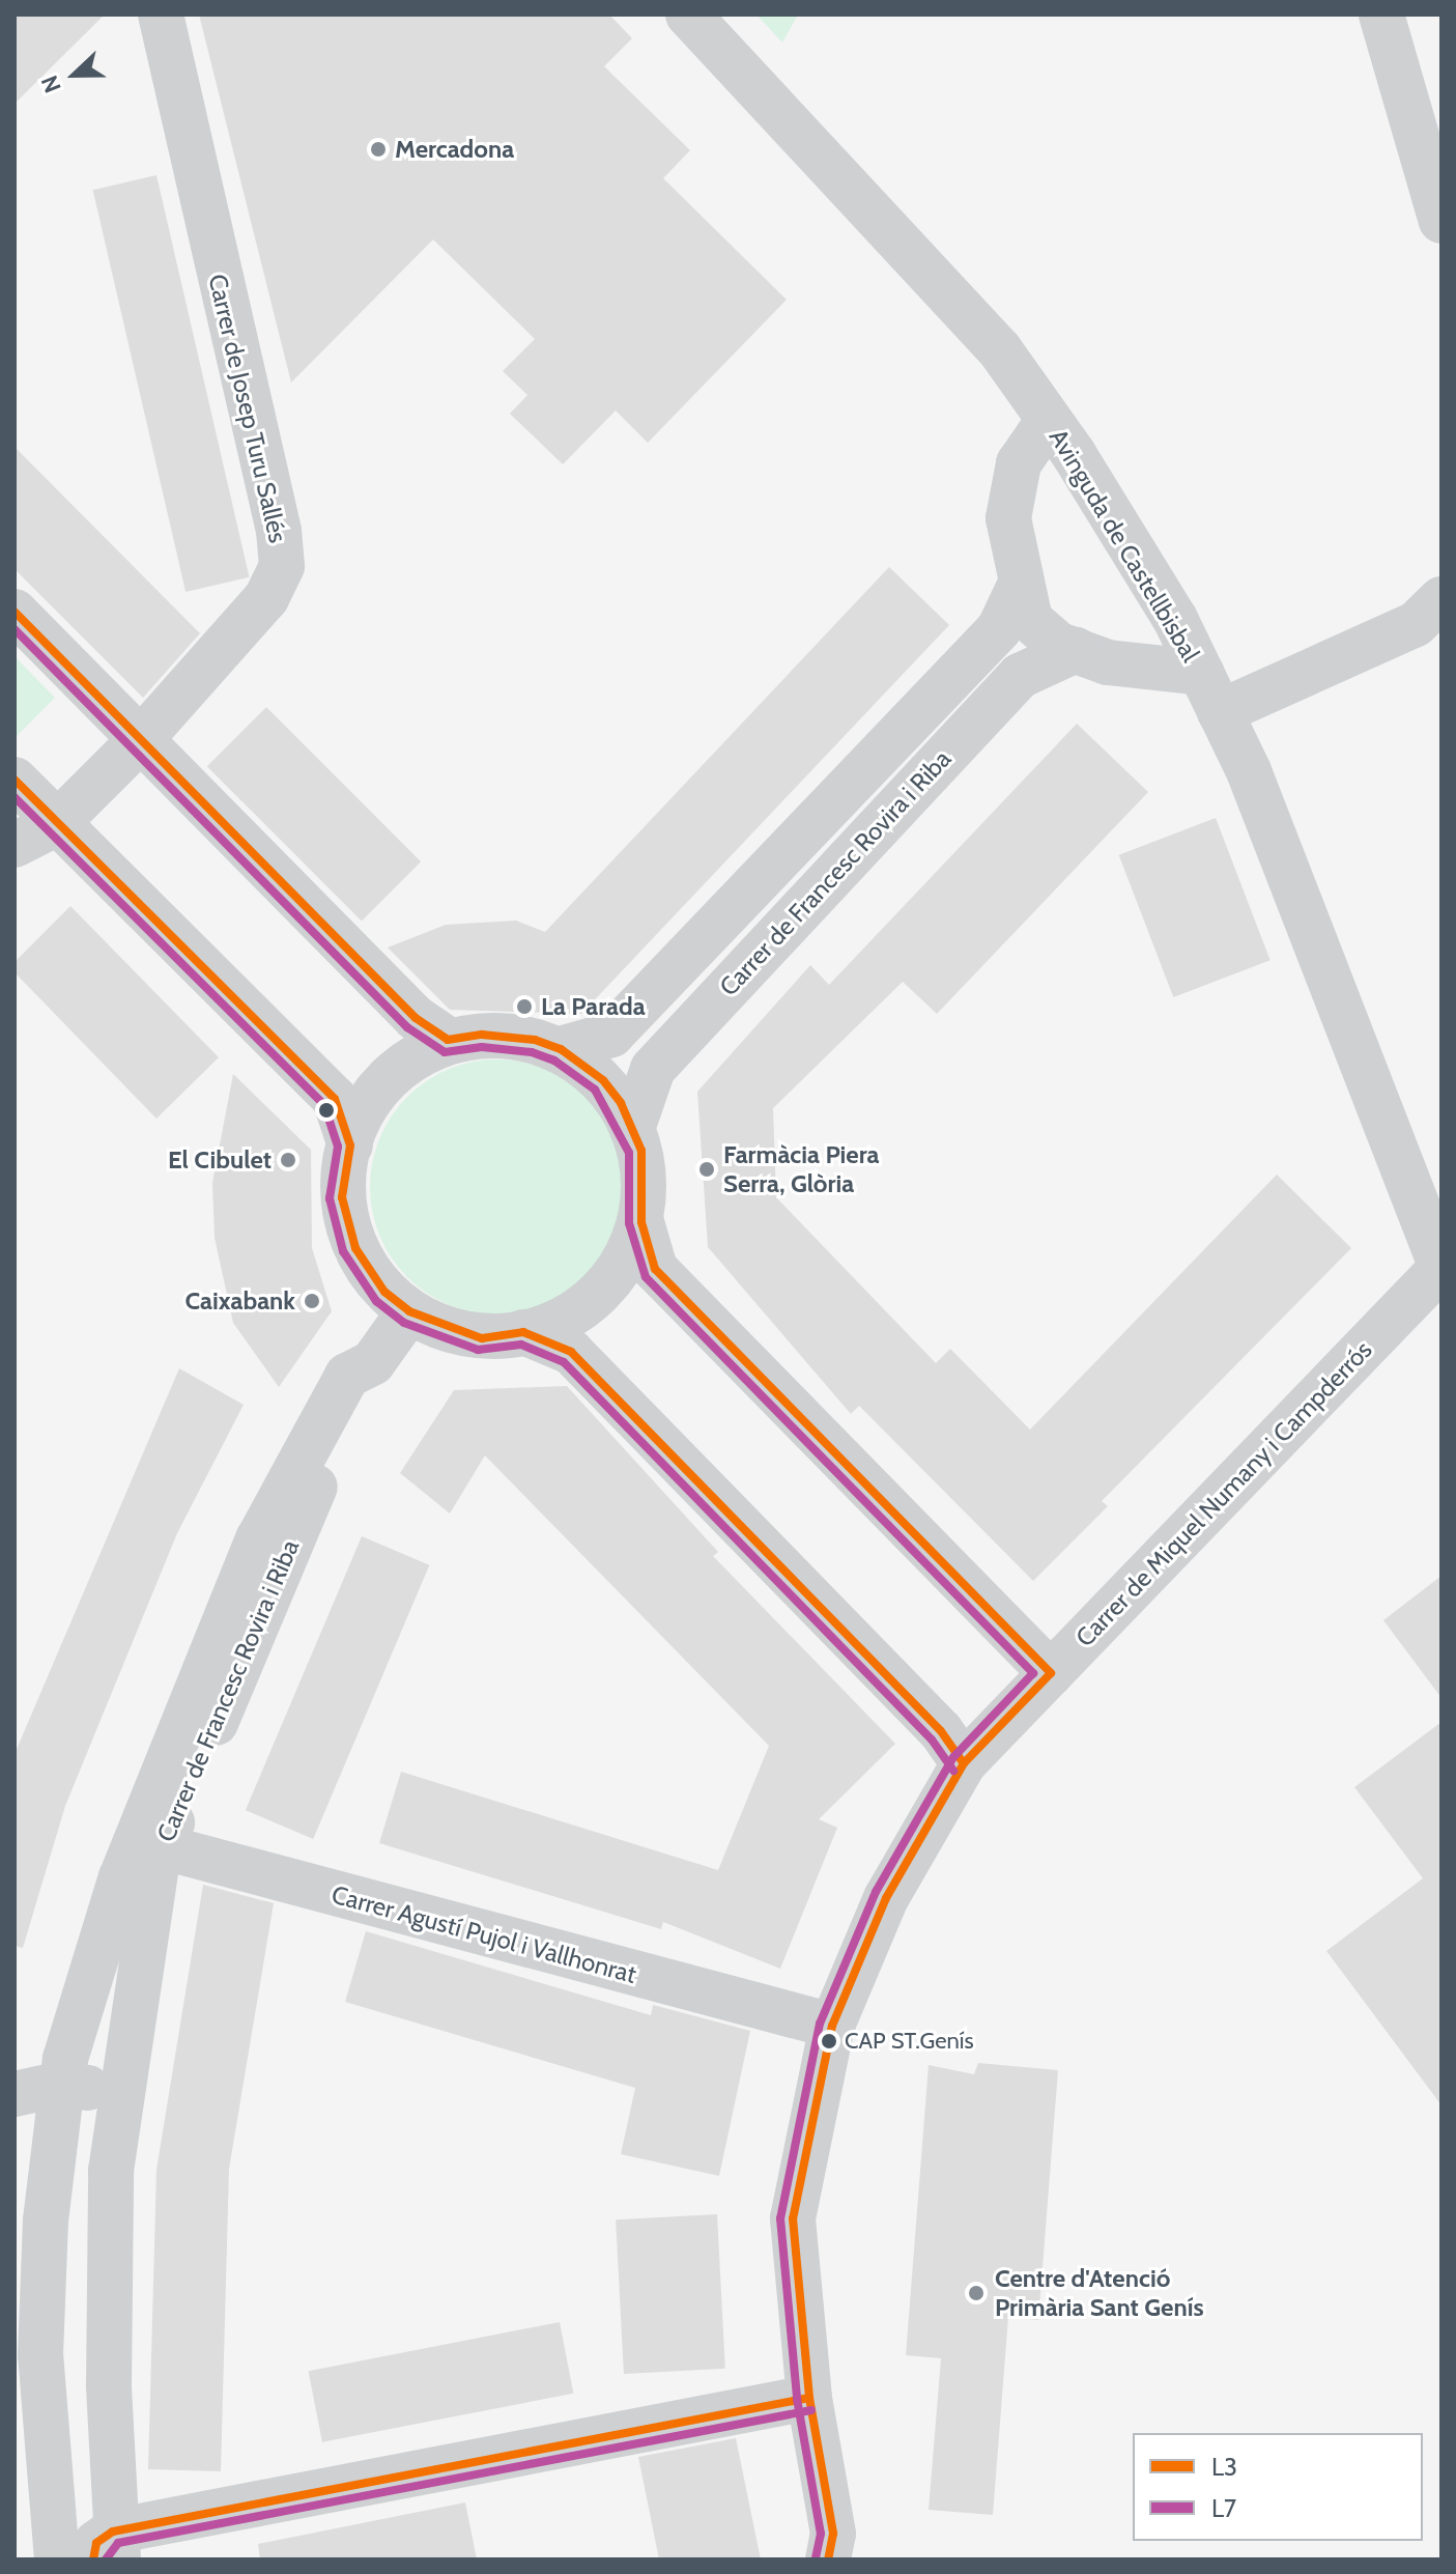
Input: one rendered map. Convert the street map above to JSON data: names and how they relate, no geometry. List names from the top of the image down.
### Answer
{
  "streets": {
    "street": [
      "Carrer de Josep Turu Sallés",
      "Avinguda de Castellbisbal",
      "Carrer de Francesc Rovira i Riba",
      "Carrer de Miquel Numany i Campderrós",
      "Carrer Agustí Pujol i Vallhonrat"
    ]
  },
  "crossings": [
    ["Avinguda de Castellbisbal", "Carrer de Miquel Numany i Campderrós"],
    ["Carrer de Francesc Rovira i Riba", "Carrer Agustí Pujol i Vallhonrat"],
    ["Carrer de Miquel Numany i Campderrós", "Carrer Agustí Pujol i Vallhonrat"]
  ],
  "places": [
    "Mercadona",
    "La Parada",
    "El Cibulet",
    "Farmàcia Piera Serra, Glòria",
    "Caixabank",
    "CAP ST.Genís",
    "Centre d'Atenció Primària Sant Genís"
  ],
  "lines": ["transit line L3", "transit line L7"],
  "legend": ["L3", "L7"],
  "north": "left"
}
